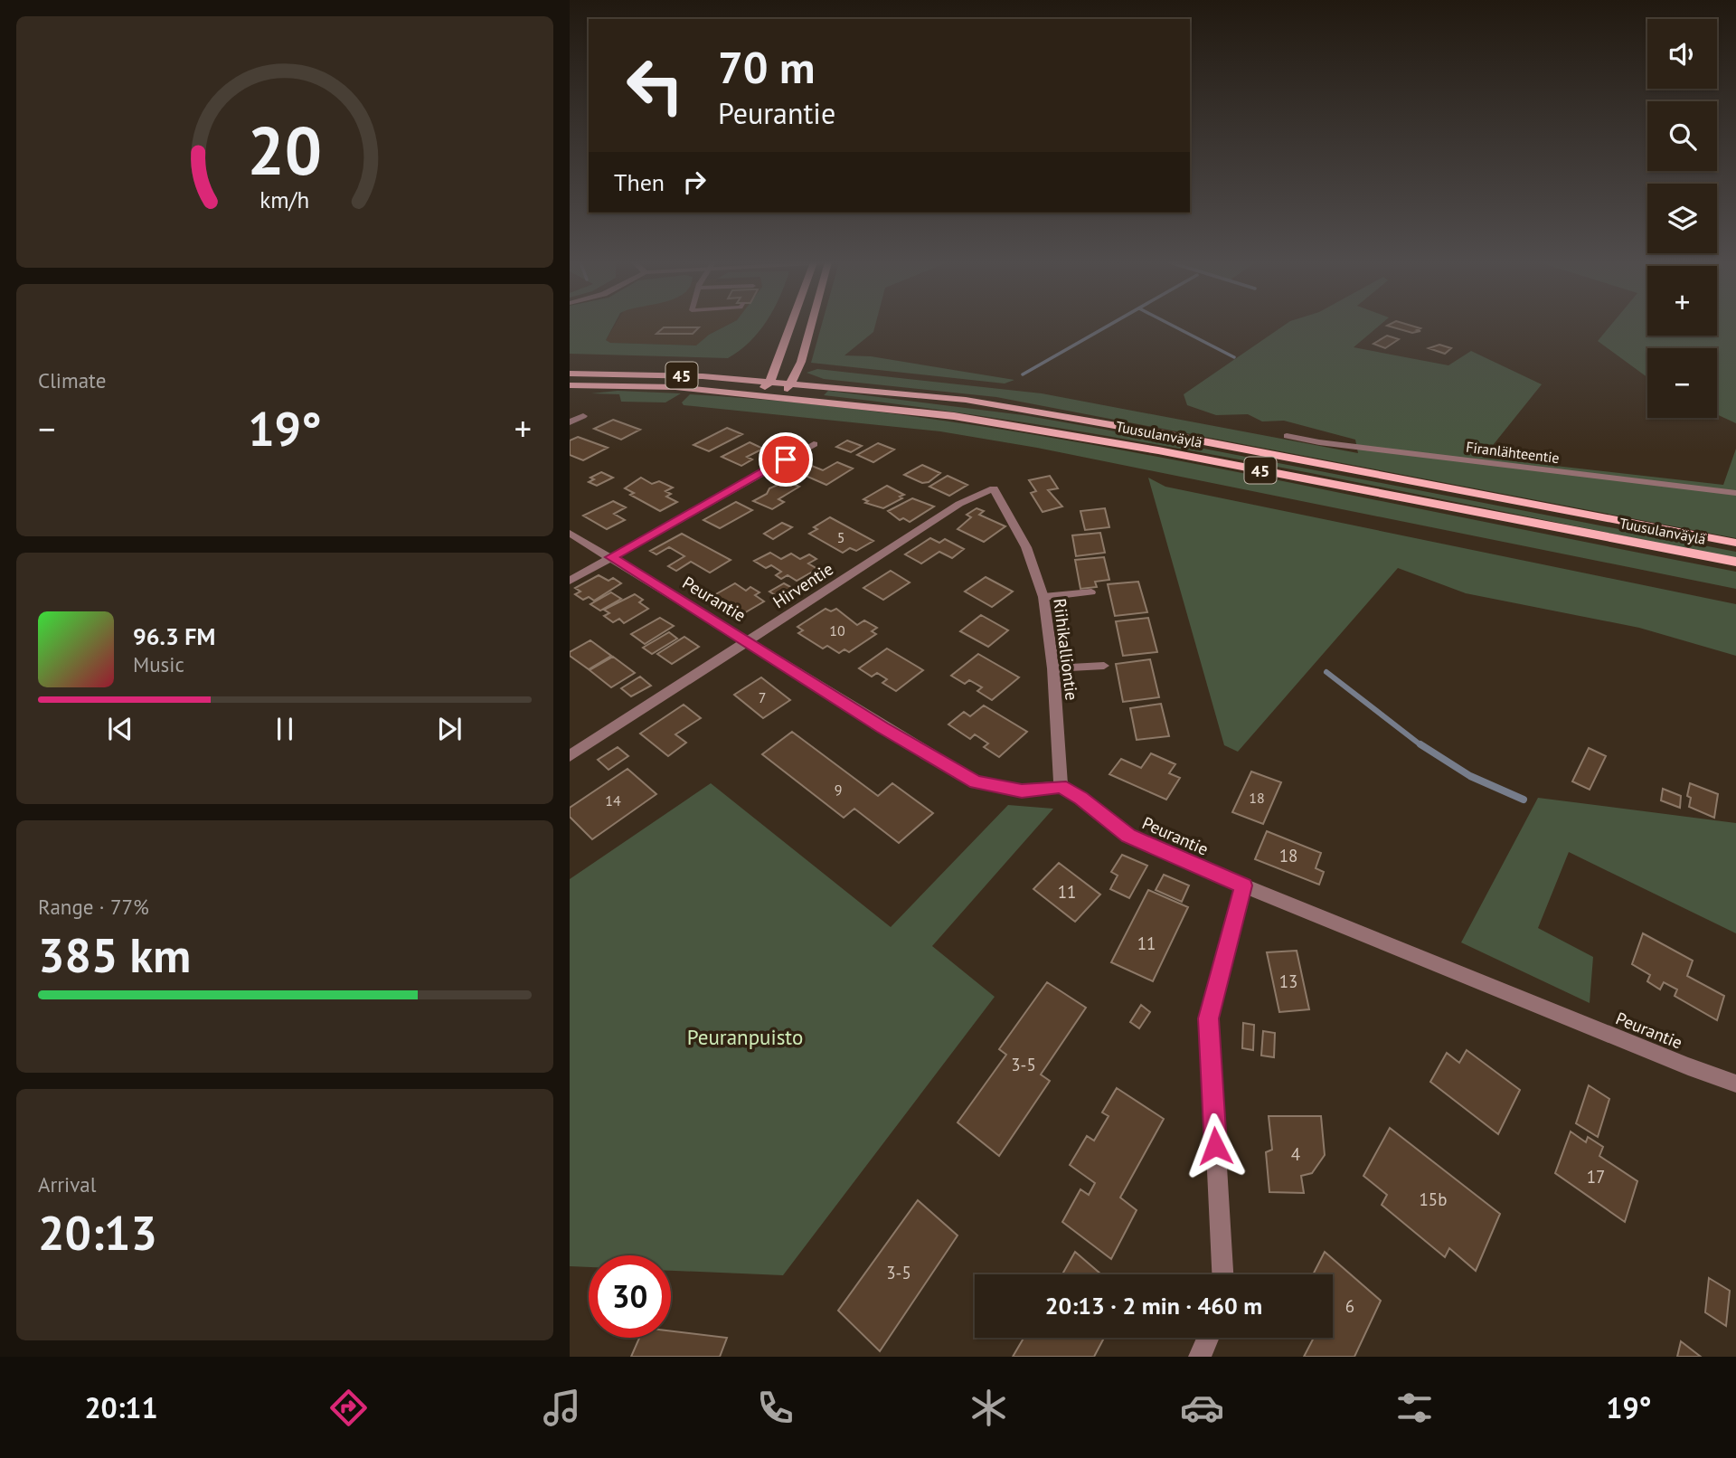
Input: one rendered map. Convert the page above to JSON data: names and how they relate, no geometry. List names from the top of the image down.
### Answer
{
  "streets": {
    "main road": ["45", "Tuusulanväylä"],
    "street": [
      "Firanlähteentie",
      "Hirventie",
      "Peurantie",
      "Riihikalliontie"
    ]
  },
  "crossings": [
    ["Hirventie", "Peurantie"],
    ["Hirventie", "Riihikalliontie"],
    ["Peurantie", "Riihikalliontie"]
  ],
  "parks": ["Peuranpuisto"],
  "house_numbers": [
    "5",
    "10",
    "7",
    "9",
    "18",
    "14",
    "18",
    "11",
    "11",
    "13",
    "3-5",
    "4",
    "17",
    "15b",
    "3-5",
    "6"
  ],
  "page": {
    "map_buttons": ["+", "−"],
    "turn": ["70 m", "Peurantie"],
    "then": "Then",
    "tile": [
      "Climate",
      ["Range · 77%", "385 km"],
      ["Arrival", "20:13"]
    ],
    "heat": ["−", "19°", "+"],
    "song": ["96.3 FM", "Music"],
    "limit": "30",
    "trip": "20:13 · 2 min · 460 m",
    "tabs": ["20:11", "19°"],
    "gauge": ["20", "km/h"]
  }
}
